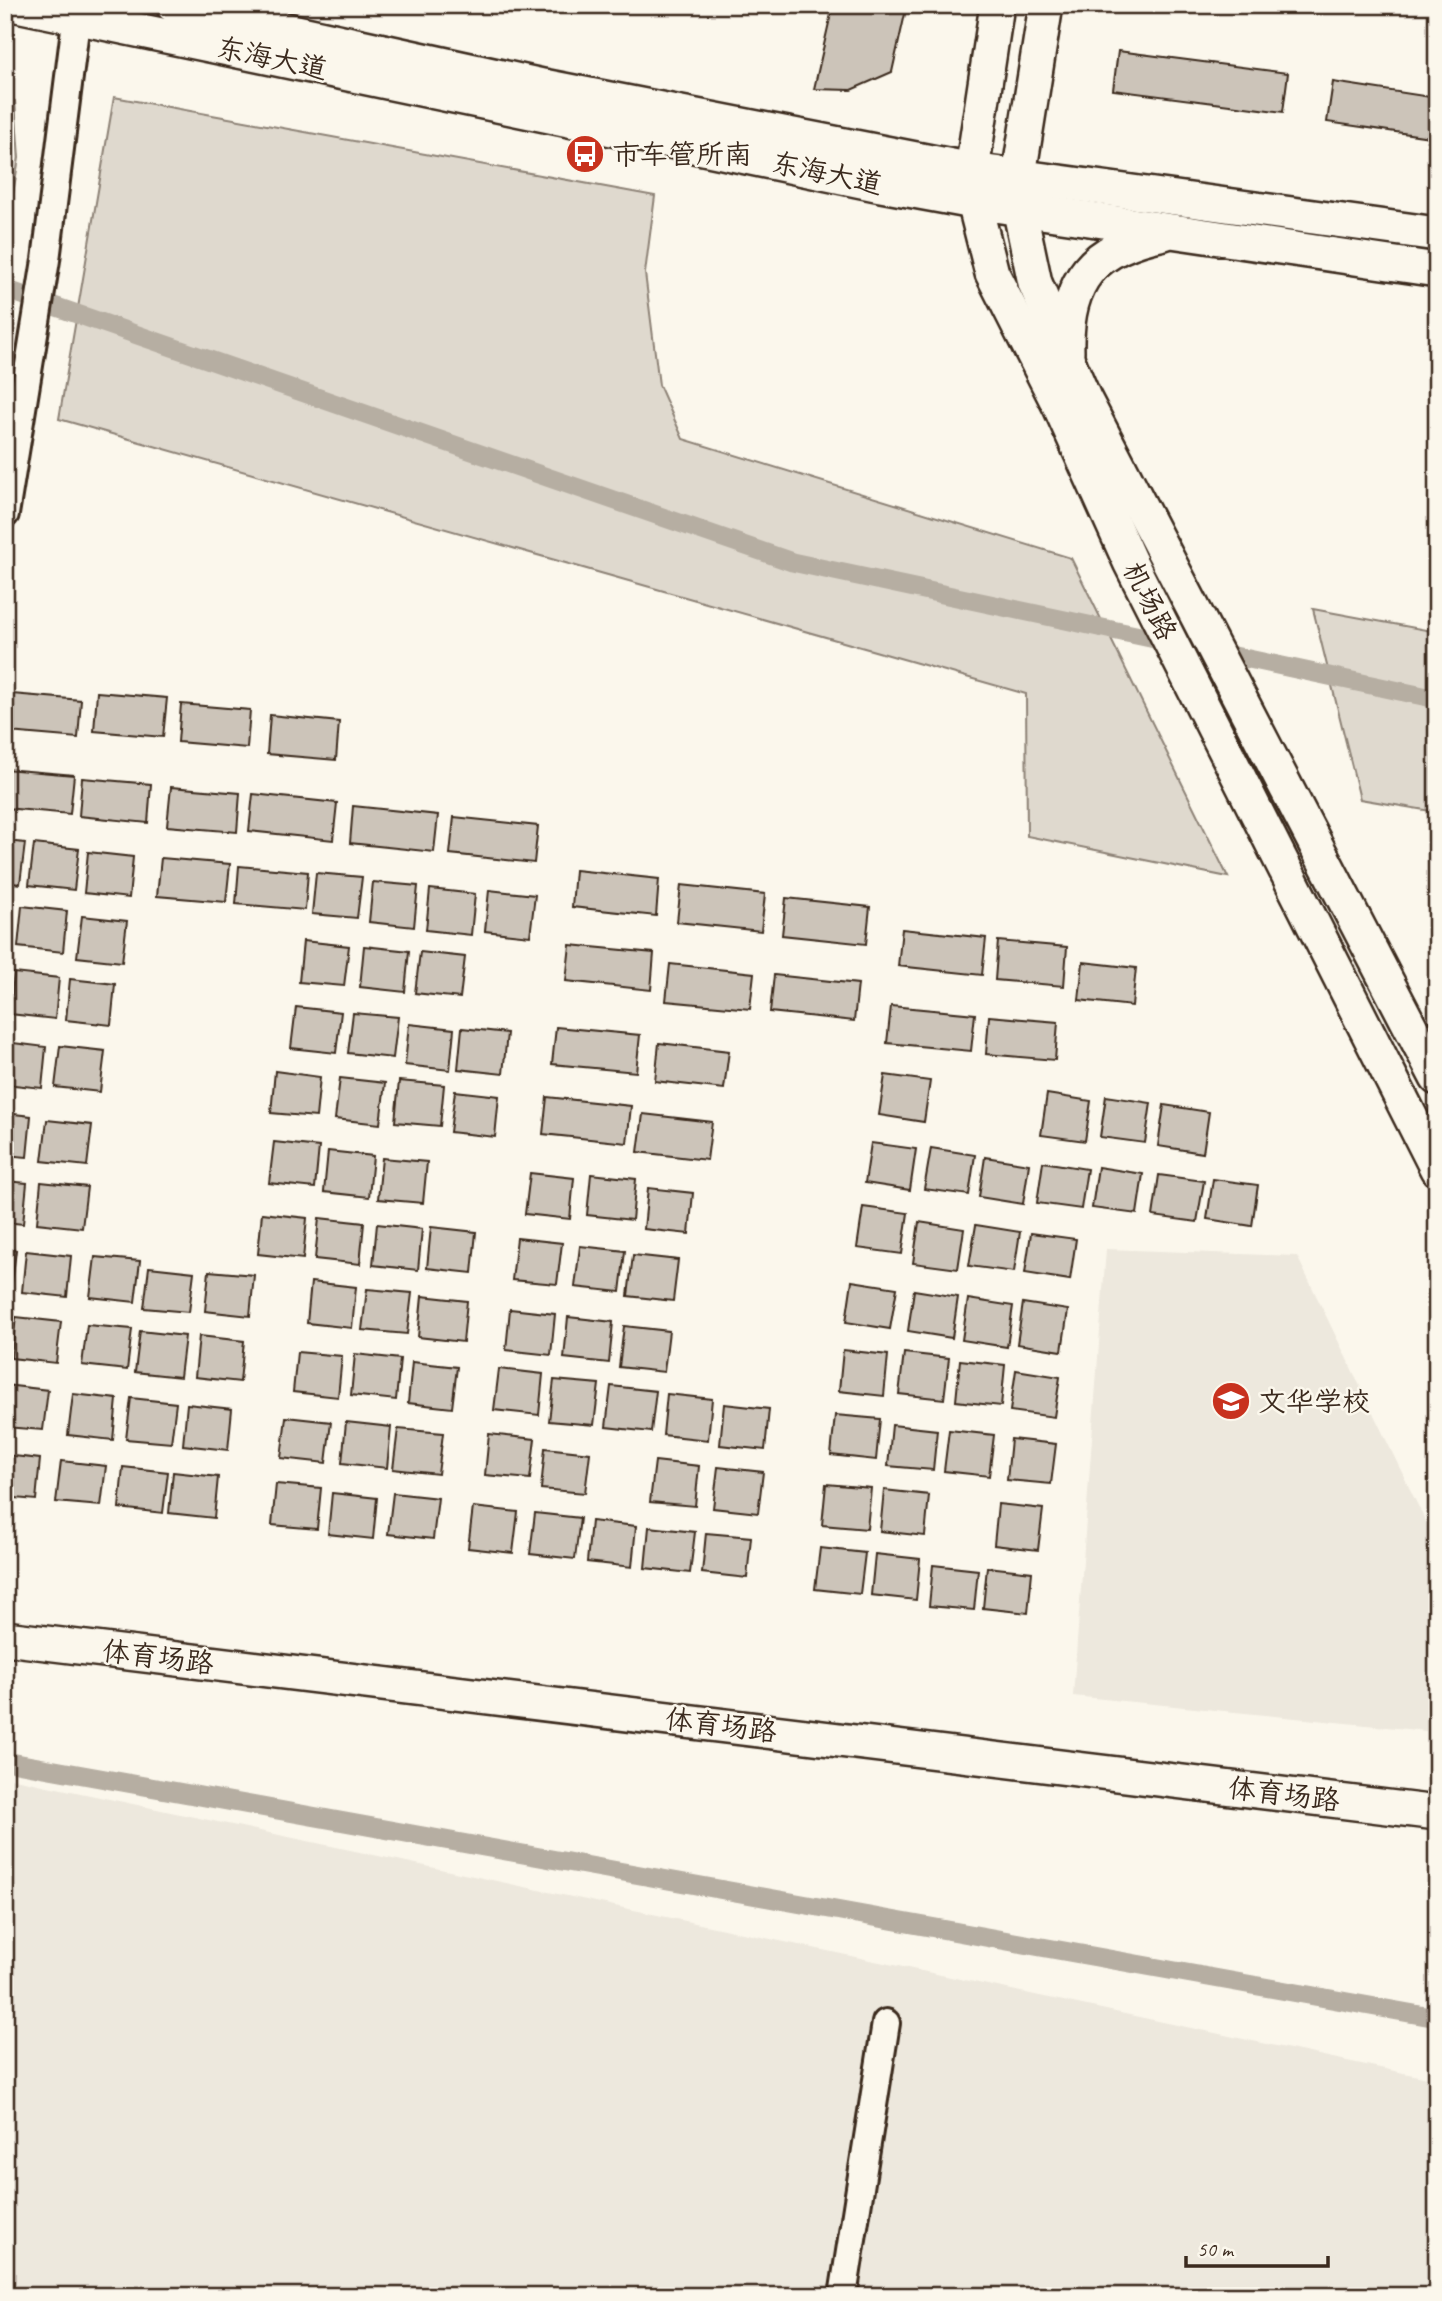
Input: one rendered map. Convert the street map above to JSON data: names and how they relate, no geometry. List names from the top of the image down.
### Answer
{
  "streets": {
    "main road": ["东海大道", "机场路", "体育场路"]
  },
  "crossings": [
    ["东海大道", "机场路"]
  ],
  "places": {
    "bus stop": ["市车管所南"],
    "school or university": ["文华学校"]
  },
  "scale_bar": "50 m"
}
